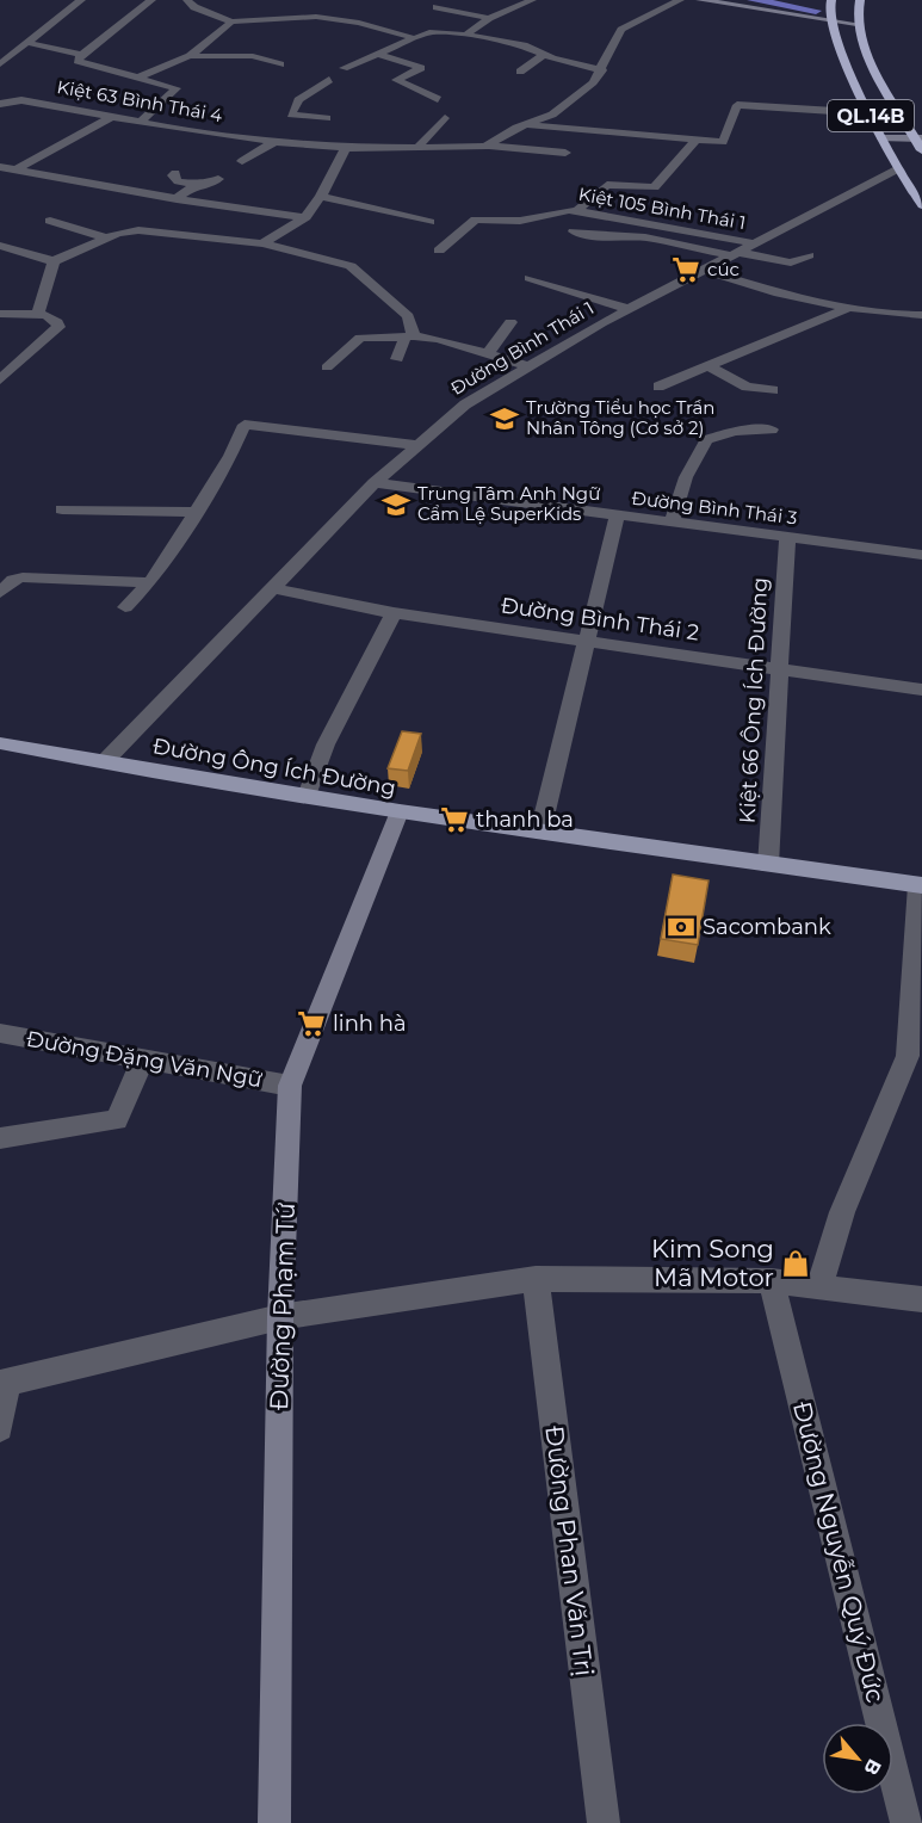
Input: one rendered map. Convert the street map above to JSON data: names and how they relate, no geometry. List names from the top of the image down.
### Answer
{
  "streets": {
    "highway": ["QL.14B"],
    "main road": ["Đường Ông Ích Đường"],
    "street": [
      "Kiệt 63 Bình Thái 4",
      "Kiệt 105 Bình Thái 1",
      "Đường Bình Thái 1",
      "Đường Bình Thái 3",
      "Đường Bình Thái 2",
      "Kiệt 66 Ông Ích Đường",
      "Đường Đặng Văn Ngữ",
      "Đường Phạm Tứ",
      "Đường Phan Văn Trị",
      "Đường Nguyễn Quý Đức"
    ]
  },
  "crossings": [
    ["QL.14B", "Đường Bình Thái 1"],
    ["Kiệt 105 Bình Thái 1", "Đường Bình Thái 1"],
    ["Đường Bình Thái 1", "Đường Bình Thái 3"],
    ["Đường Bình Thái 1", "Đường Bình Thái 2"],
    ["Đường Bình Thái 1", "Đường Ông Ích Đường"],
    ["Đường Bình Thái 3", "Kiệt 66 Ông Ích Đường"],
    ["Đường Bình Thái 2", "Kiệt 66 Ông Ích Đường"],
    ["Kiệt 66 Ông Ích Đường", "Đường Ông Ích Đường"],
    ["Đường Ông Ích Đường", "Đường Phạm Tứ"],
    ["Đường Đặng Văn Ngữ", "Đường Phạm Tứ"]
  ],
  "places": {
    "supermarket": ["cúc", "thanh ba", "linh hà"],
    "school or university": ["Trường Tiểu học Trần Nhân Tông (Cơ sở 2)", "Trung Tâm Anh Ngữ Cẩm Lệ SuperKids"],
    "bank": ["Sacombank"],
    "shop": ["Kim Song Mã Motor"]
  },
  "north": "bottom right"
}
